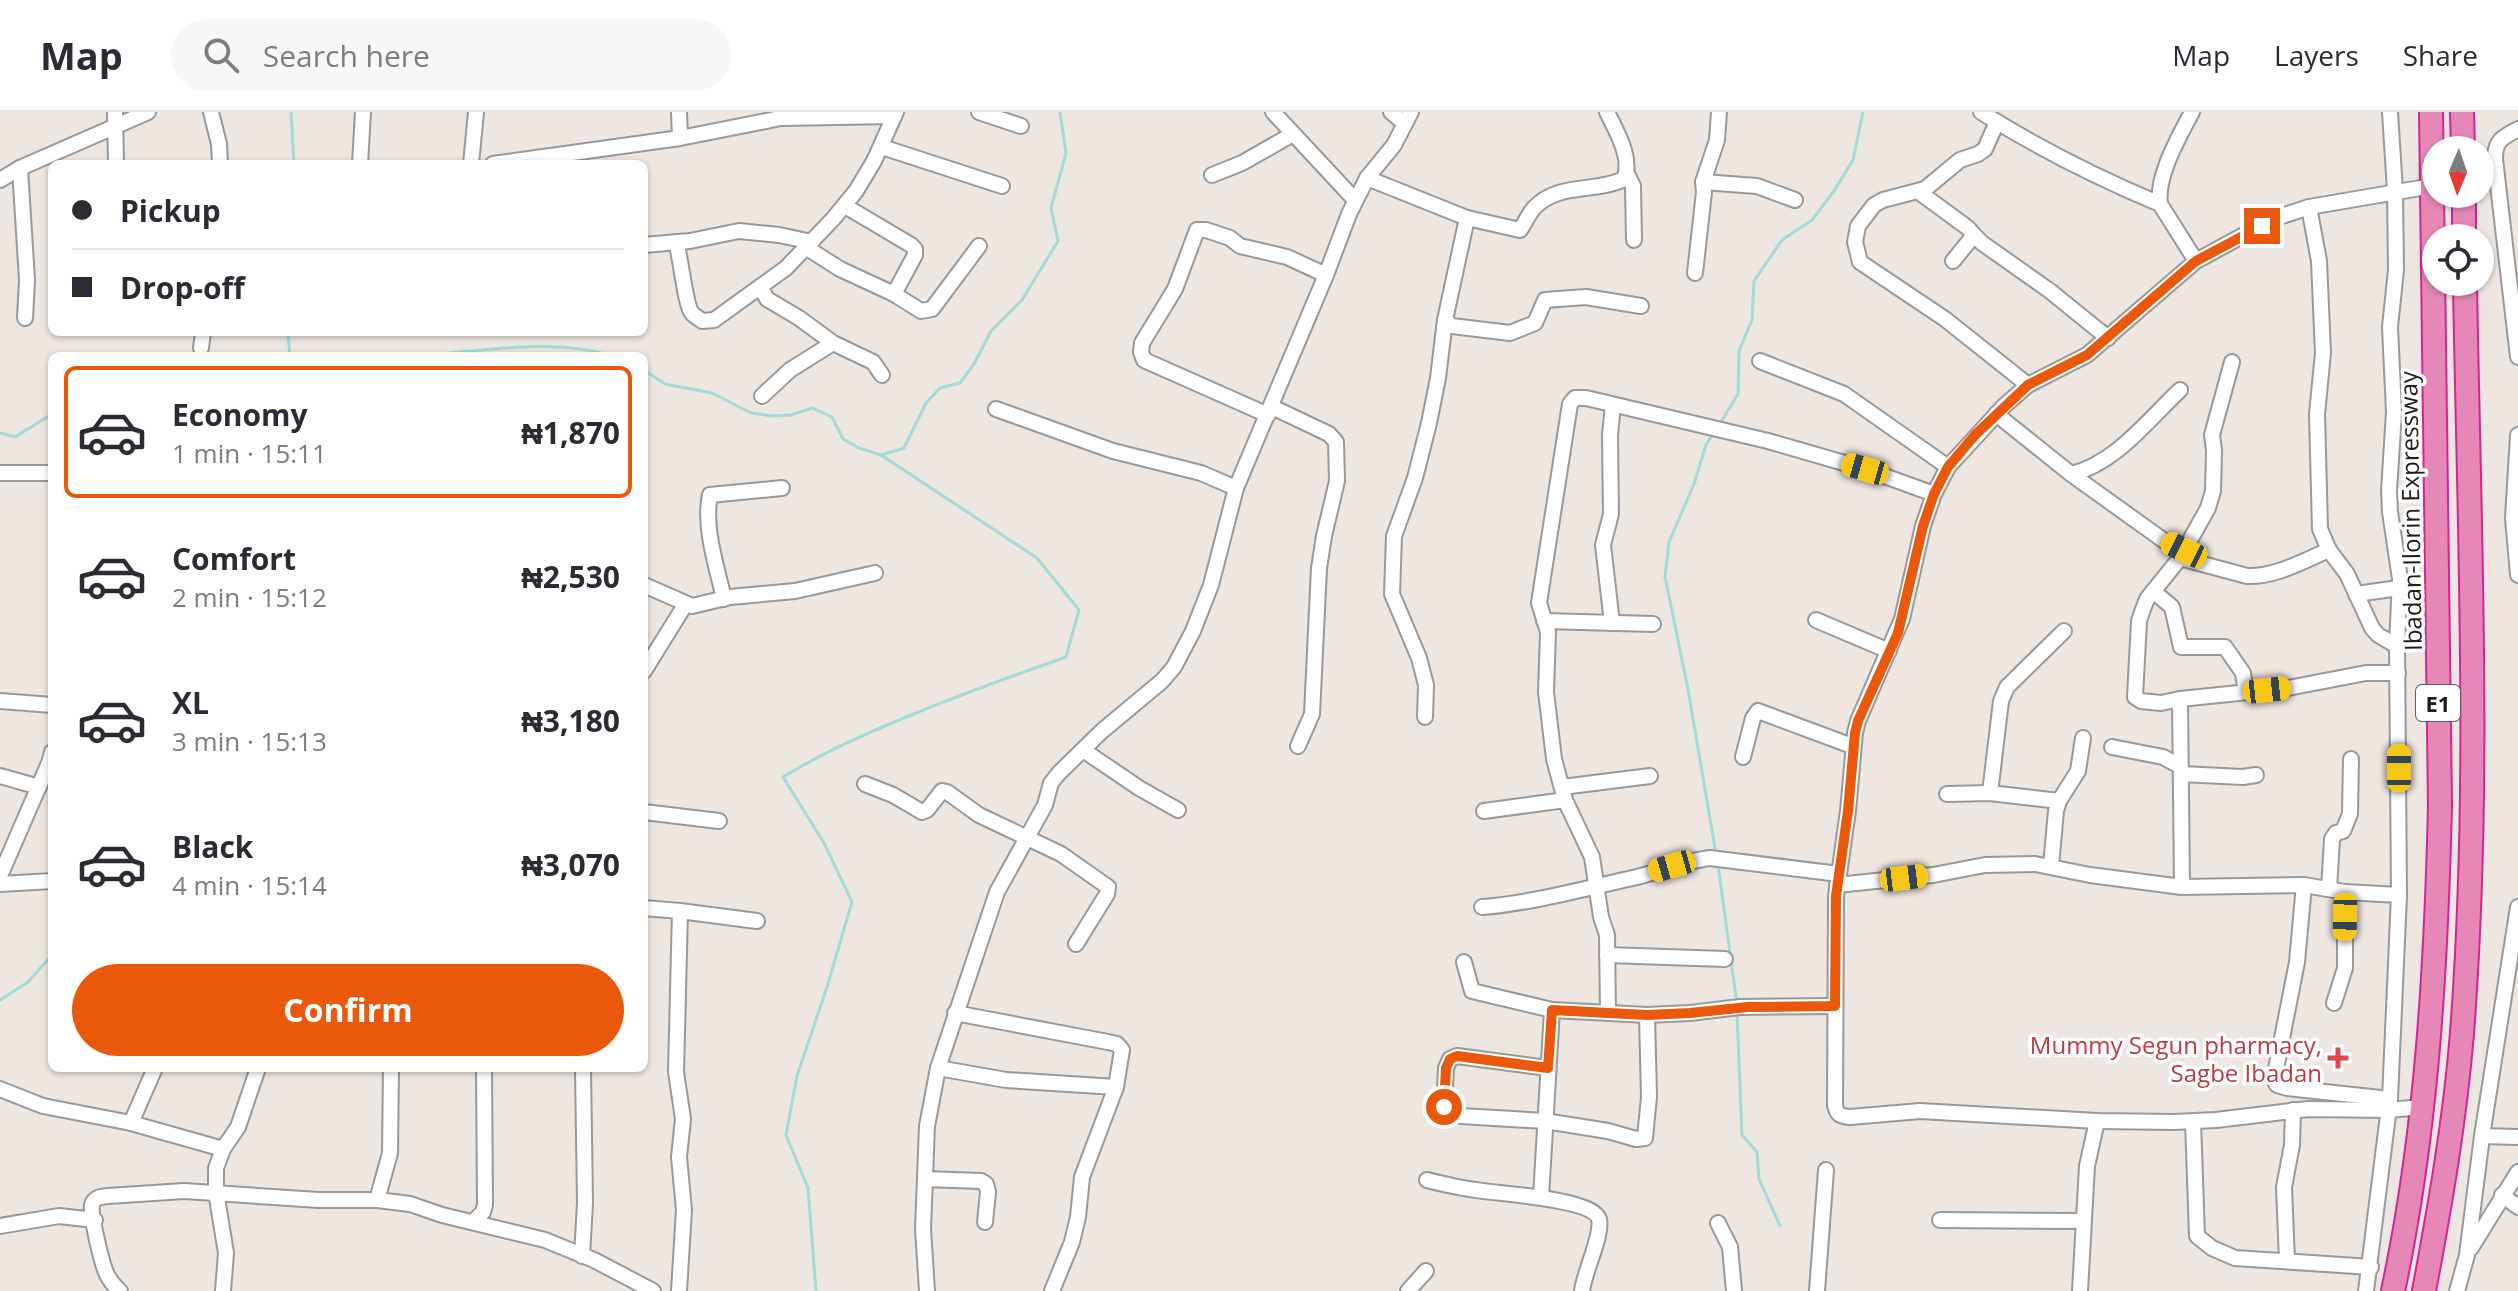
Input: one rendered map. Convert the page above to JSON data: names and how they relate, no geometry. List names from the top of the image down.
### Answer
{
  "streets": {
    "highway": ["Ibadan-Ilorin Expressway", "E1"]
  },
  "places": {
    "health": ["Mummy Segun pharmacy, Sagbe Ibadan"]
  },
  "north": "bottom",
  "page": {
    "header": "Map",
    "search": "Search here",
    "nav": ["Map", "Layers", "Share"],
    "banner": ["Pickup", "Drop-off"],
    "list": [
      {
        "name": "Economy",
        "note": "1 min · 15:11",
        "value": "₦1,870"
      },
      {
        "name": "Comfort",
        "note": "2 min · 15:12",
        "value": "₦2,530"
      },
      {
        "name": "XL",
        "note": "3 min · 15:13",
        "value": "₦3,180"
      },
      {
        "name": "Black",
        "note": "4 min · 15:14",
        "value": "₦3,070"
      }
    ],
    "buttons": "Confirm"
  }
}
